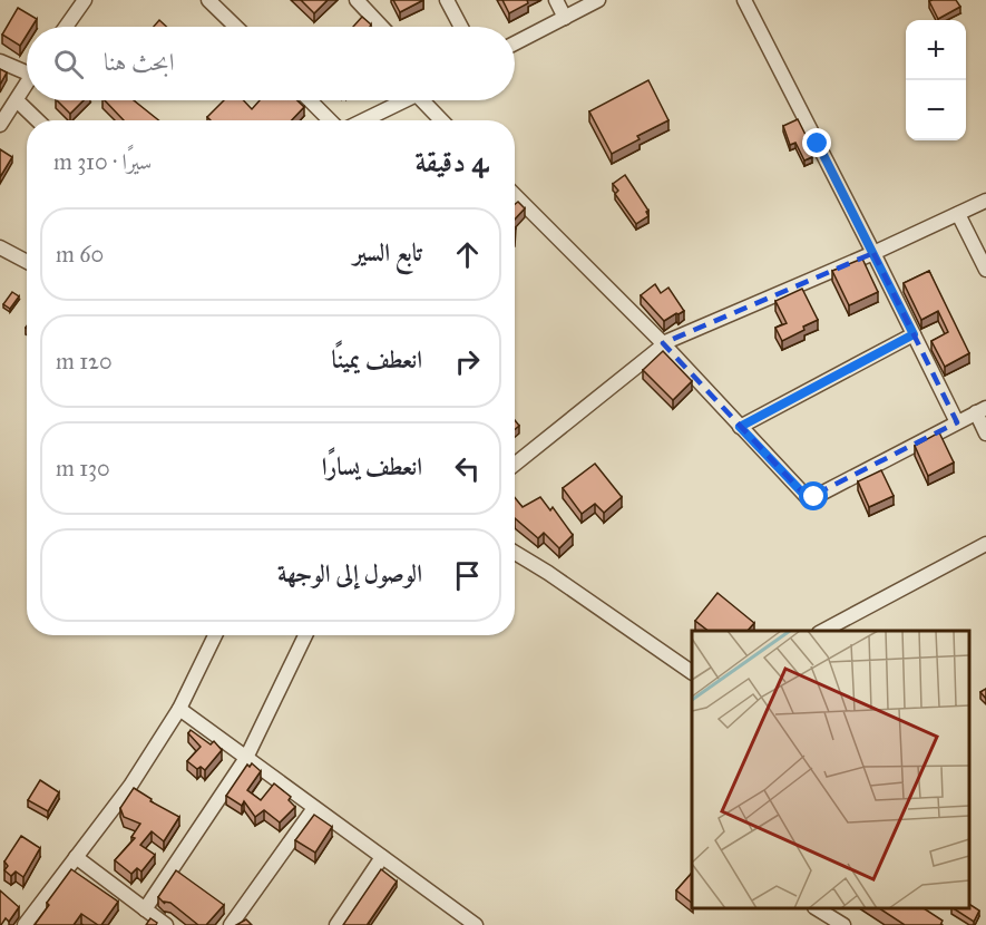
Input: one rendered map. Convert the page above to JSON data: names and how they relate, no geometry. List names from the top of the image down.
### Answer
{
  "page": {
    "map_buttons": ["+", "−"],
    "search": "ابحث هنا",
    "heading": ["4 دقيقة", "سيرًا · 310 m"],
    "list": [
      ["تابع السير", "60 m"],
      ["انعطف يمينًا", "120 m"],
      ["انعطف يسارًا", "130 m"],
      "الوصول إلى الوجهة"
    ]
  }
}
